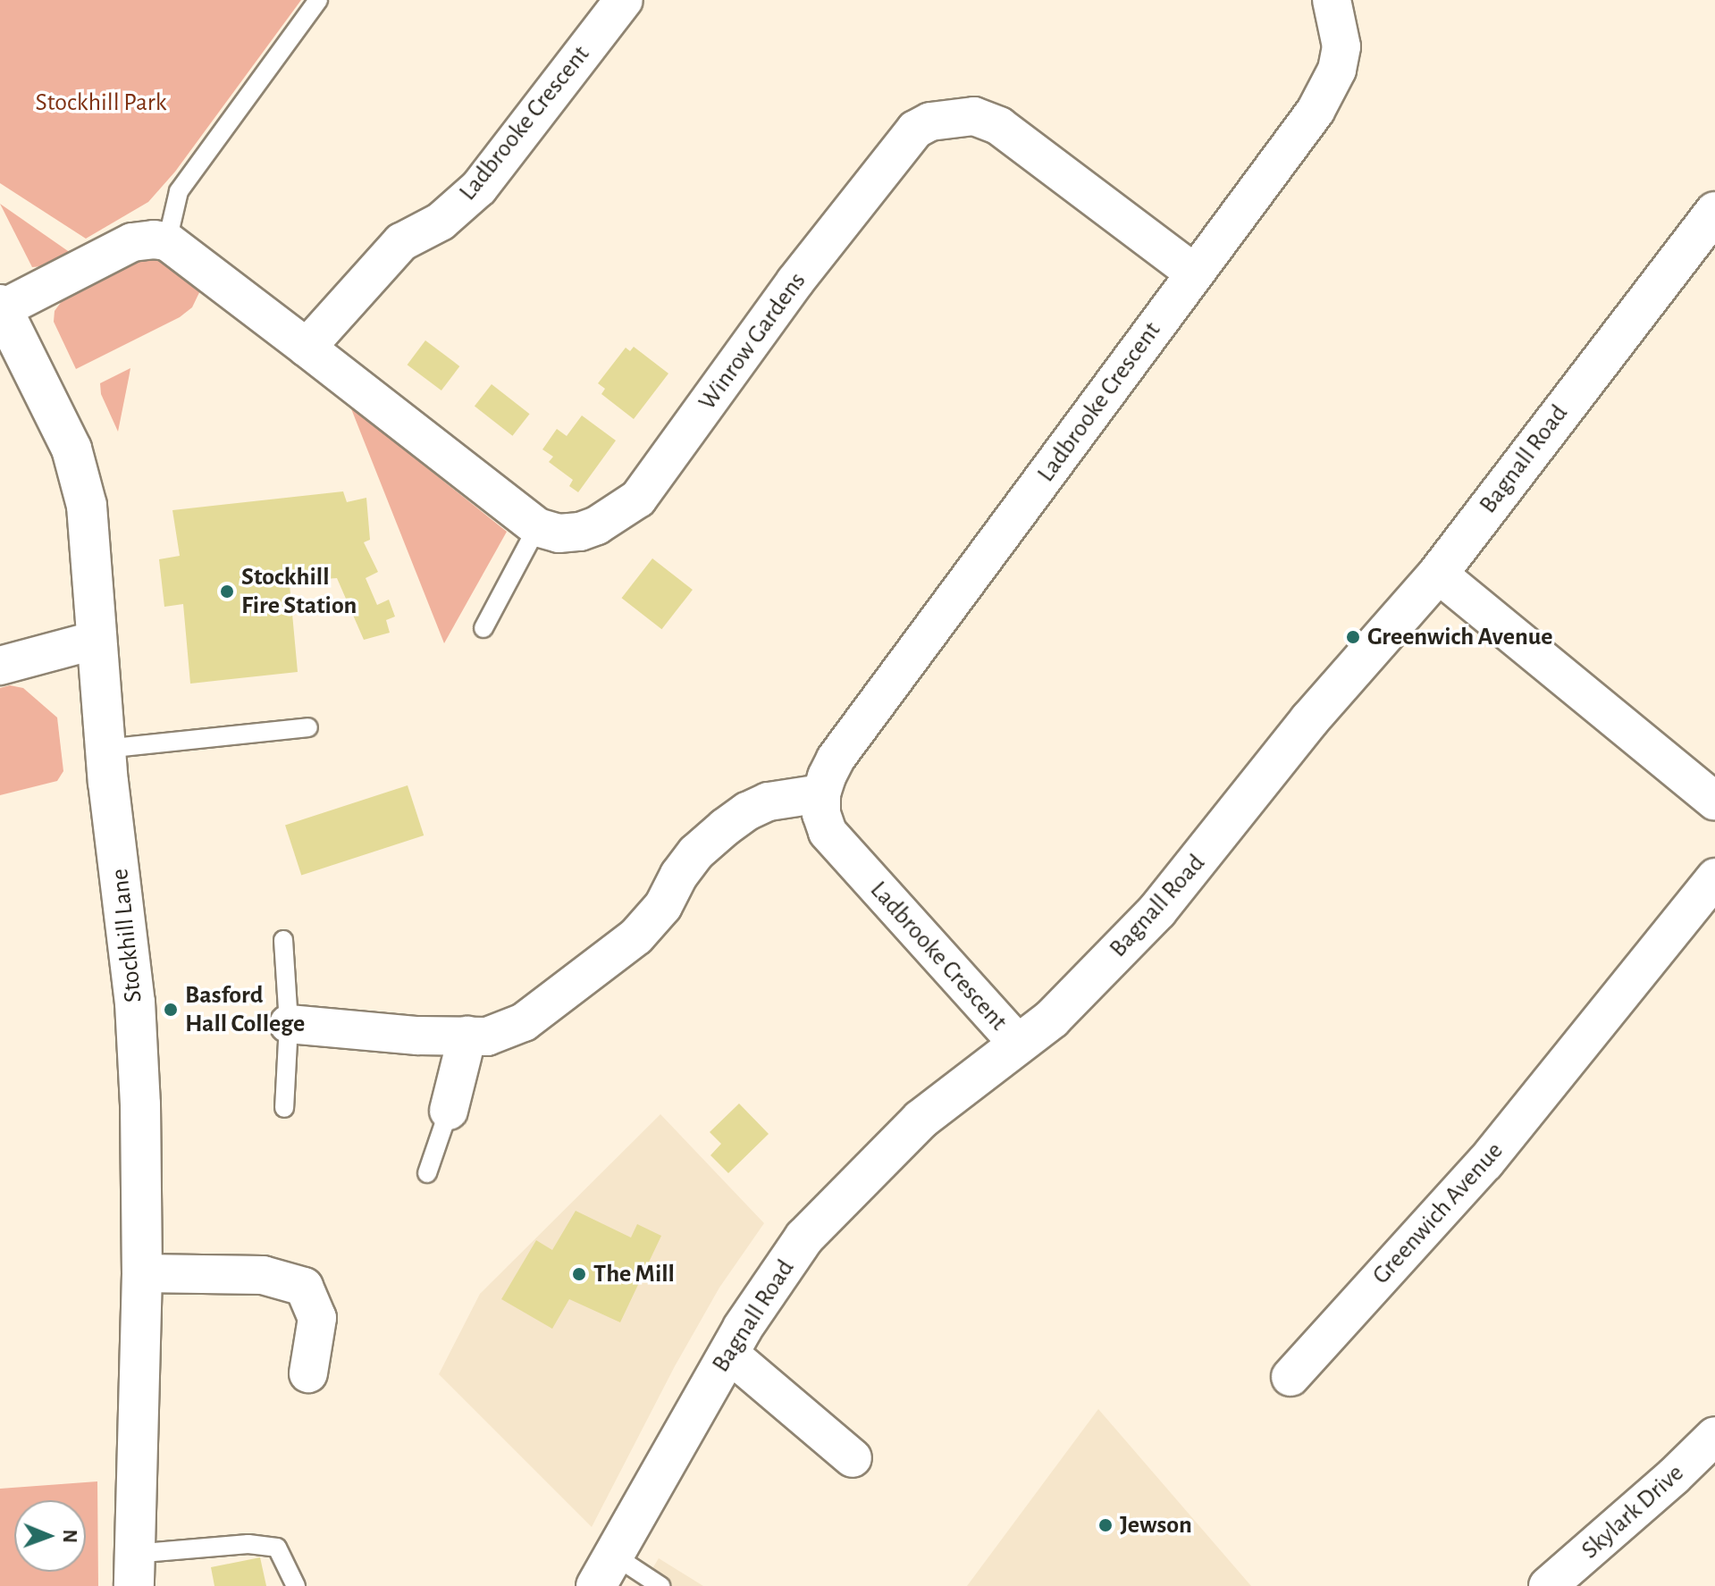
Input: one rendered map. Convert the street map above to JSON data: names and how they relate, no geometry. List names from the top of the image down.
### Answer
{
  "streets": {
    "street": [
      "Ladbrooke Crescent",
      "Winrow Gardens",
      "Bagnall Road",
      "Stockhill Lane",
      "Greenwich Avenue",
      "Skylark Drive"
    ]
  },
  "crossings": [
    ["Ladbrooke Crescent", "Winrow Gardens"],
    ["Ladbrooke Crescent", "Bagnall Road"]
  ],
  "parks": ["Stockhill Park"],
  "places": [
    "Stockhill Fire Station",
    "Greenwich Avenue",
    "Basford Hall College",
    "The Mill",
    "Jewson"
  ],
  "north": "right"
}
